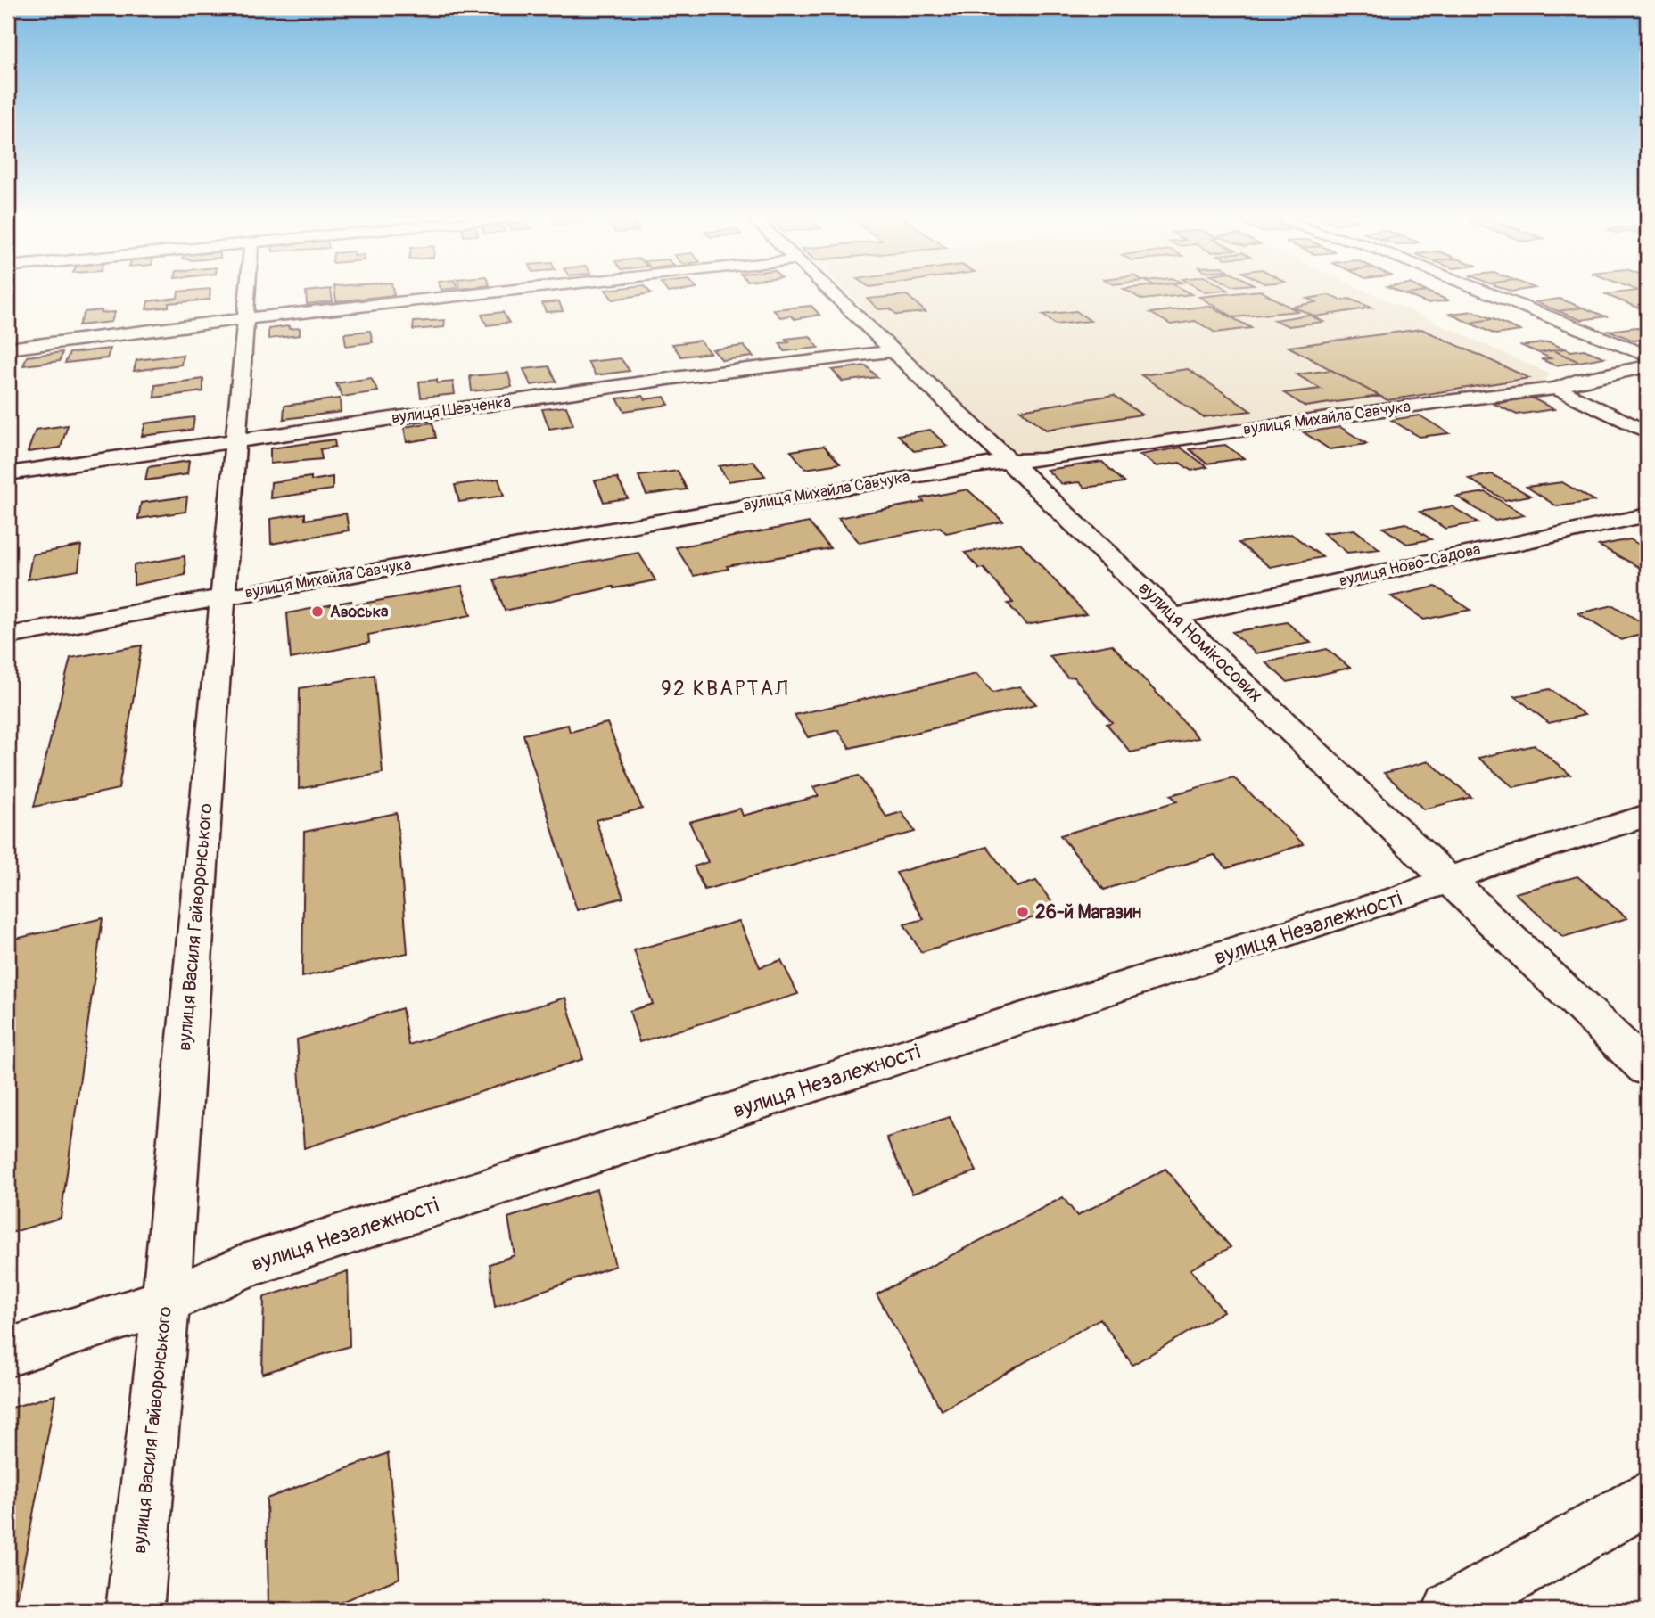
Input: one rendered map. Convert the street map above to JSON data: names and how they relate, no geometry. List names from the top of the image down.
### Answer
{
  "streets": {
    "street": [
      "вулиця Шевченка",
      "вулиця Михайла Савчука",
      "вулиця Ново-Садова",
      "вулиця Номікосових",
      "вулиця Василя Гайворонського",
      "вулиця Незалежності"
    ]
  },
  "crossings": [
    ["вулиця Шевченка", "вулиця Номікосових"],
    ["вулиця Шевченка", "вулиця Василя Гайворонського"],
    ["вулиця Михайла Савчука", "вулиця Номікосових"],
    ["вулиця Михайла Савчука", "вулиця Василя Гайворонського"],
    ["вулиця Ново-Садова", "вулиця Номікосових"],
    ["вулиця Номікосових", "вулиця Незалежності"],
    ["вулиця Василя Гайворонського", "вулиця Незалежності"]
  ],
  "districts": ["92 КВАРТАЛ"],
  "places": ["Авоська", "26-й Магазин"]
}
